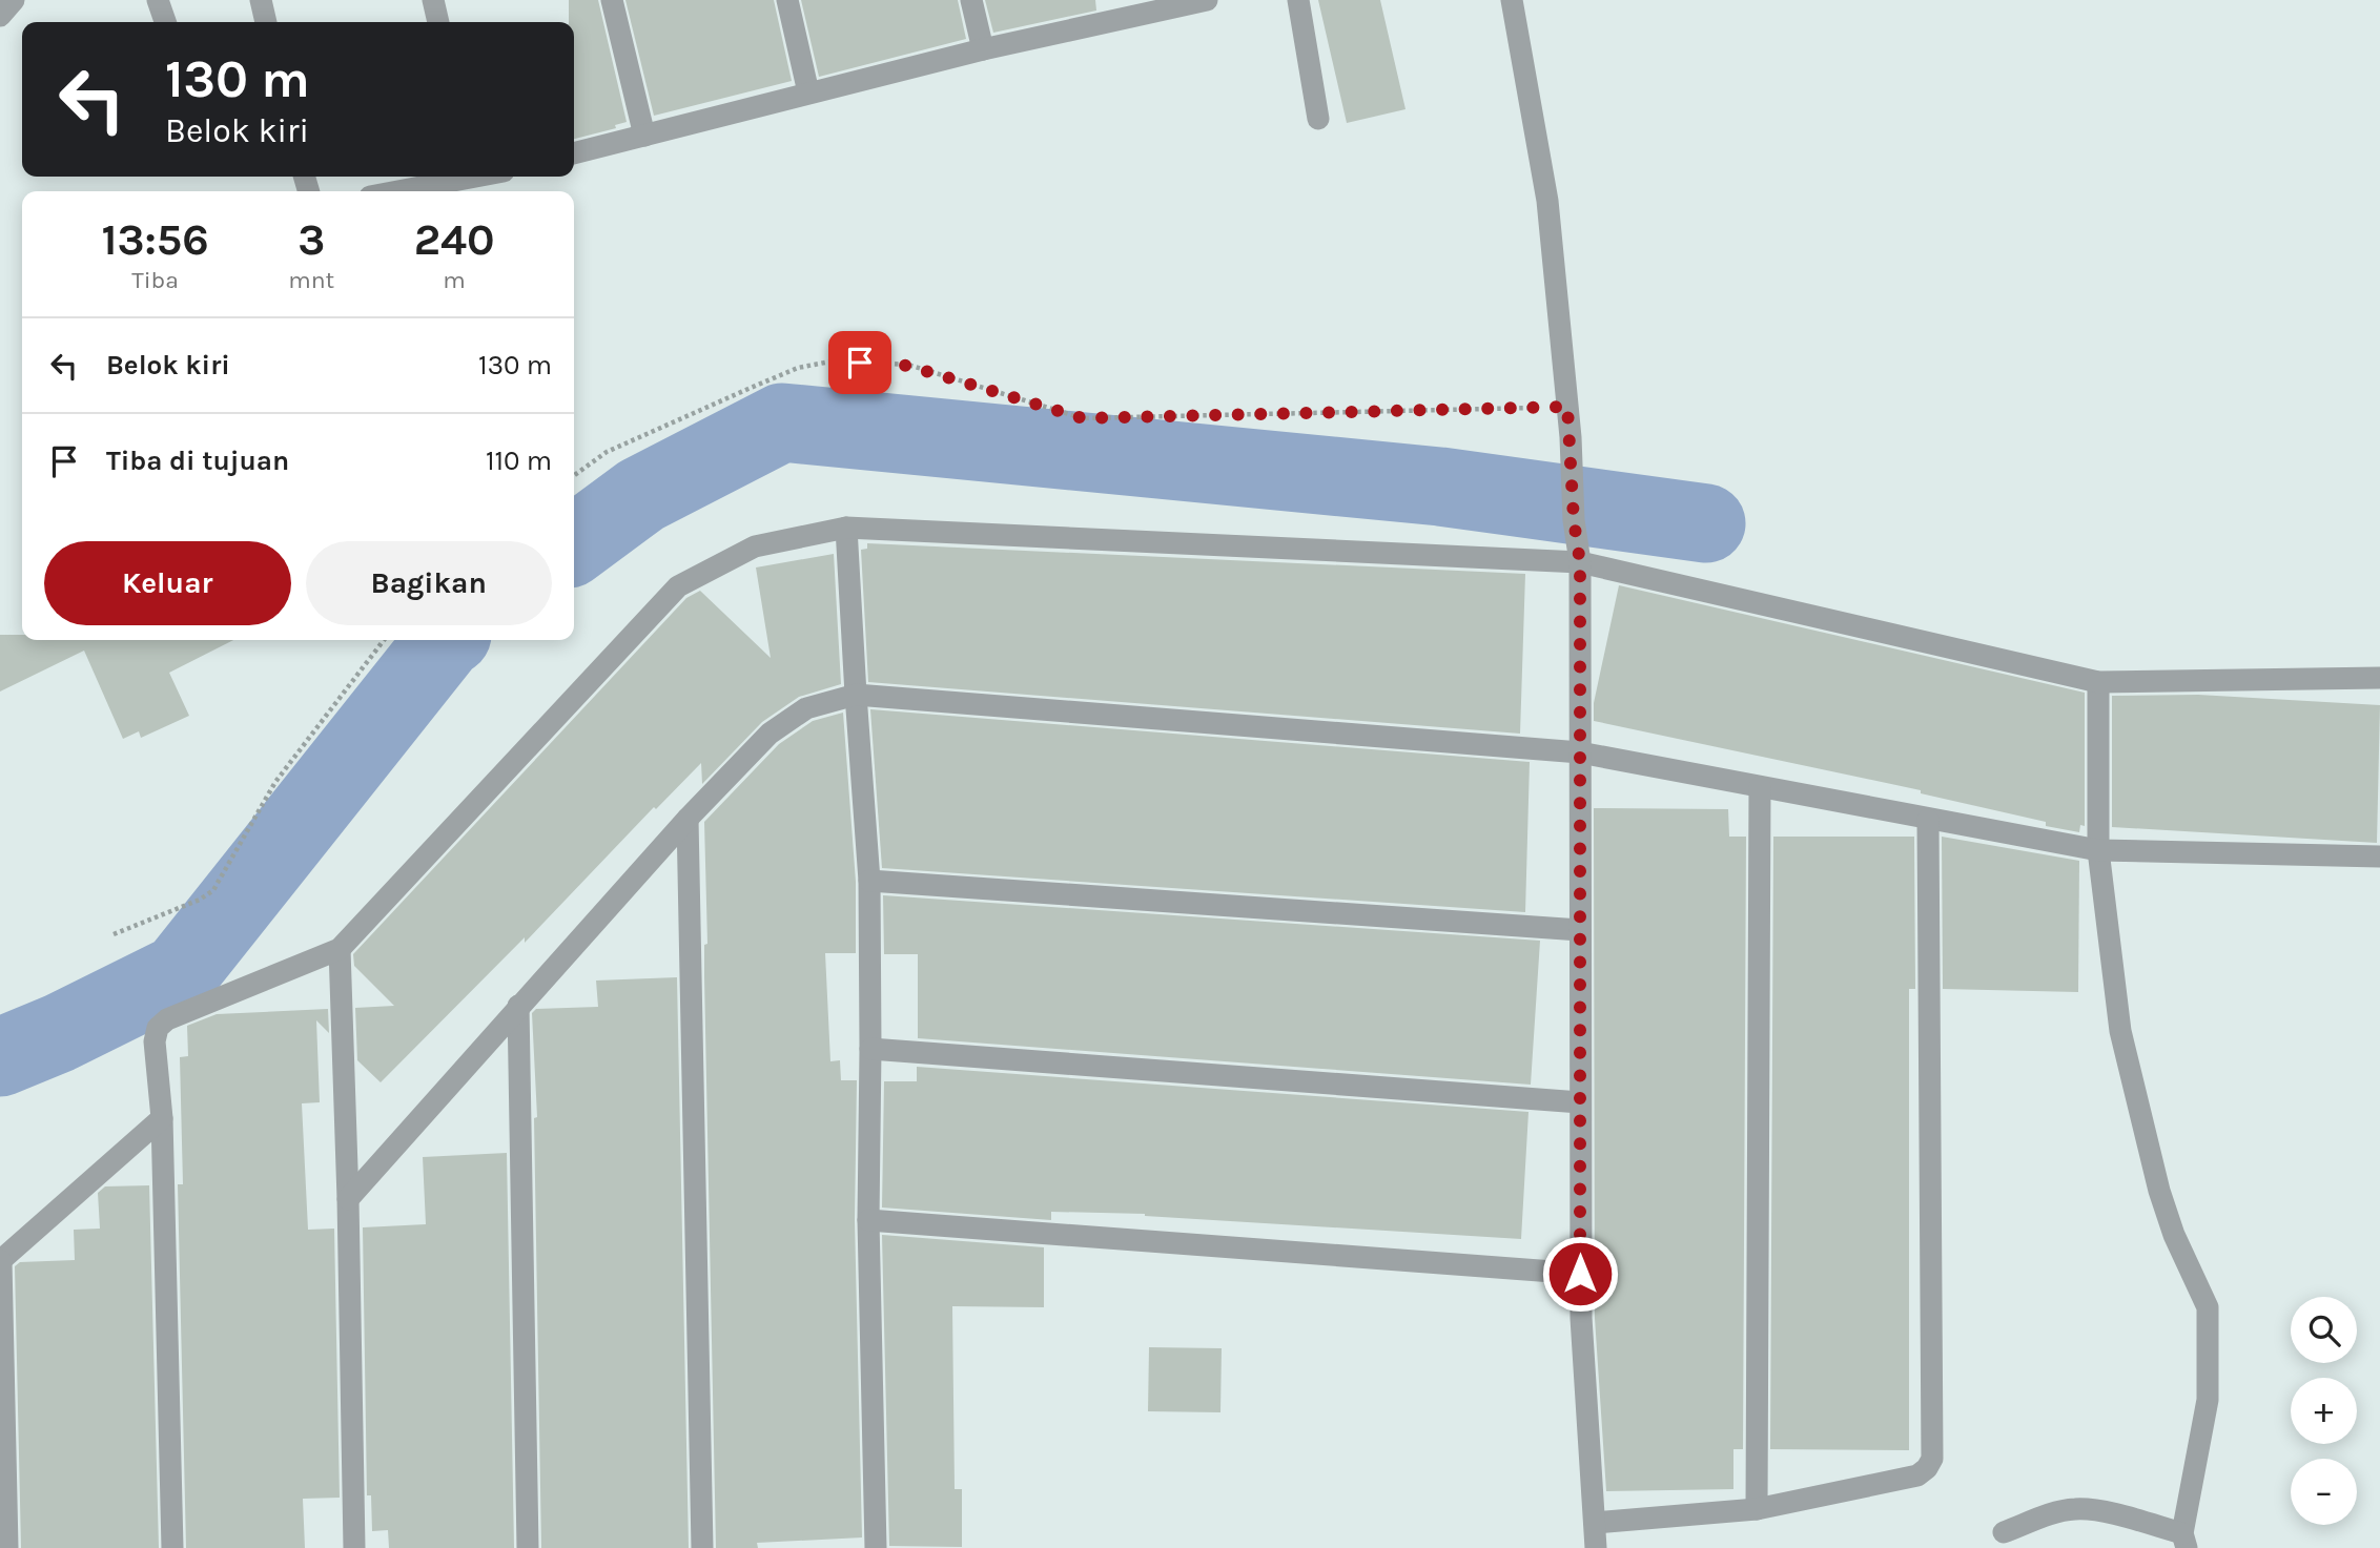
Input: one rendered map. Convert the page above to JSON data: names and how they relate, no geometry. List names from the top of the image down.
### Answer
{
  "page": {
    "turn": ["130 m", "Belok kiri"],
    "eta": [
      "13:56",
      "Tiba",
      "3",
      "mnt",
      "240",
      "m"
    ],
    "list": [
      {
        "name": "Belok kiri",
        "value": "130 m"
      },
      {
        "name": "Tiba di tujuan",
        "value": "110 m"
      }
    ],
    "buttons": ["Keluar", "Bagikan"],
    "map_buttons": ["+", "−"]
  }
}
